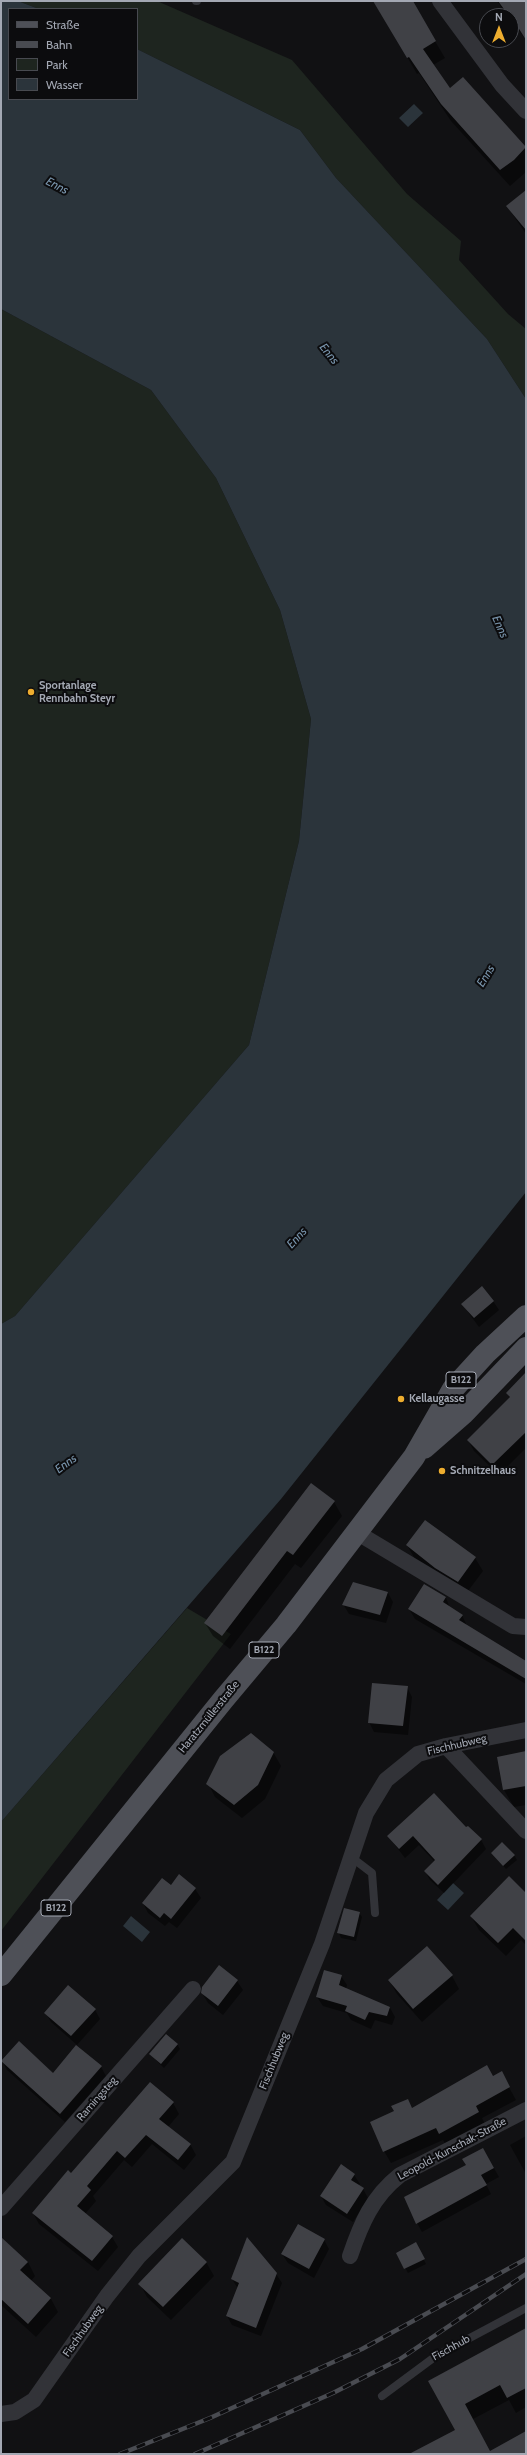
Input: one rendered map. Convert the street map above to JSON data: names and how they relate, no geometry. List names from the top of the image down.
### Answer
{
  "streets": {
    "main road": ["B122", "Haratzmüllerstraße"],
    "street": ["Fischhubweg", "Ramingsteg", "Leopold-Kunschak-Straße"],
    "lane": ["Fischhub"]
  },
  "water": ["Enns"],
  "places": ["Sportanlage Rennbahn Steyr", "Kellaugasse", "Schnitzelhaus"],
  "legend": [
    "Straße",
    "Bahn",
    "Park",
    "Wasser"
  ],
  "north": "top"
}
